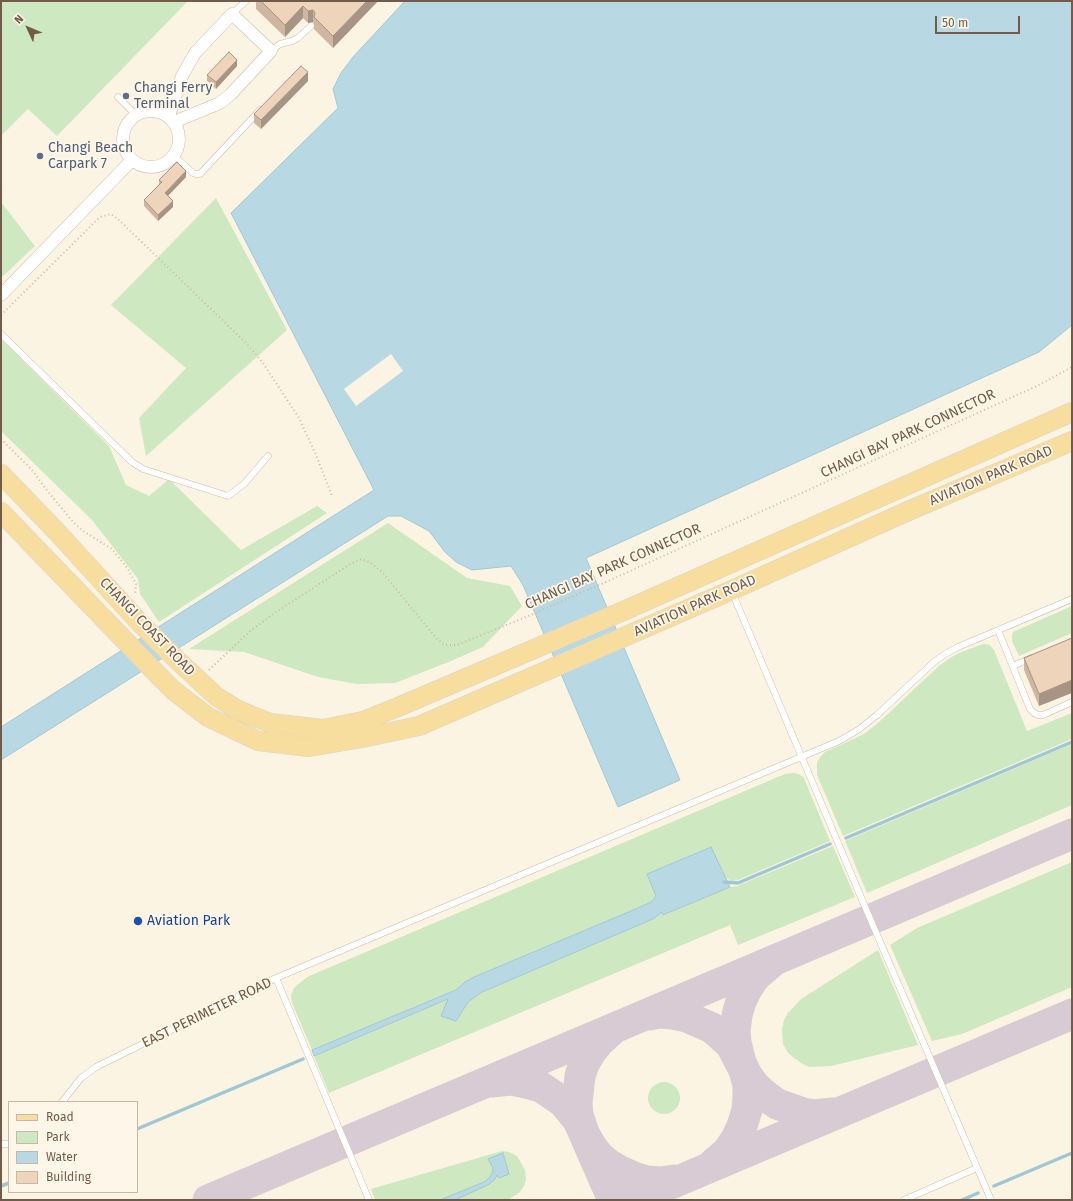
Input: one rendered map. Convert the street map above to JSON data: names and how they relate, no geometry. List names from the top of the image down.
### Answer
{
  "streets": {
    "main road": ["AVIATION PARK ROAD", "CHANGI COAST ROAD"],
    "lane": ["EAST PERIMETER ROAD"],
    "path": ["CHANGI BAY PARK CONNECTOR"]
  },
  "crossings": [
    ["AVIATION PARK ROAD", "CHANGI COAST ROAD"]
  ],
  "places": ["Changi Ferry Terminal", "Changi Beach Carpark 7", "Aviation Park"],
  "legend": [
    "Road",
    "Park",
    "Water",
    "Building"
  ],
  "scale_bar": "50 m",
  "north": "top left"
}
